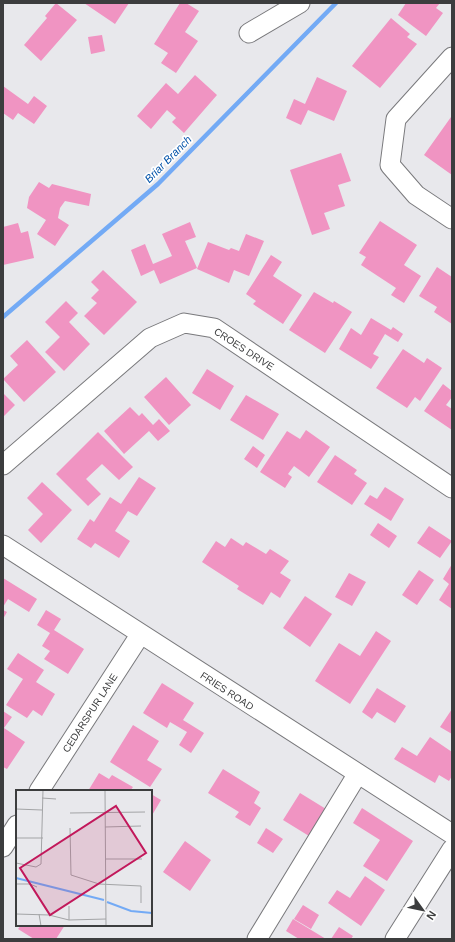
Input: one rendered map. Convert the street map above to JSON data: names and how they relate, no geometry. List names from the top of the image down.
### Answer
{
  "streets": {
    "street": ["CROES DRIVE", "FRIES ROAD", "CEDARSPUR LANE"]
  },
  "crossings": [
    ["FRIES ROAD", "CEDARSPUR LANE"]
  ],
  "water": ["Briar Branch"],
  "north": "bottom right"
}
